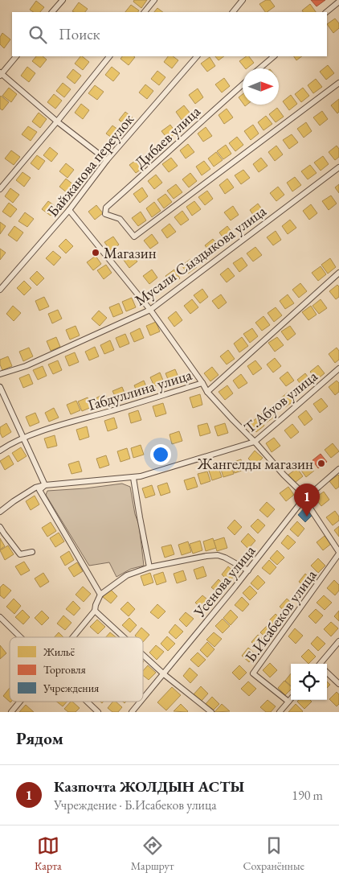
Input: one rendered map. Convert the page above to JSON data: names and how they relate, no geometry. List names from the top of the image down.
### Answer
{
  "streets": {
    "street": [
      "Дибаев улица",
      "Байжанова переулок",
      "Мусали Сыздыкова улица",
      "Габдуллина улица",
      "Т.Абуов улица",
      "Усенова улица",
      "Б.Исабеков улица"
    ]
  },
  "crossings": [
    ["Габдуллина улица", "Б.Исабеков улица"],
    ["Т.Абуов улица", "Б.Исабеков улица"],
    ["Усенова улица", "Б.Исабеков улица"]
  ],
  "places": ["Магазин", "Жангелды магазин"],
  "legend": ["Жильё", "Торговля", "Учреждения"],
  "north": "right",
  "page": {
    "search": "Поиск",
    "pins": "1",
    "heading": "Рядом",
    "list": [
      {
        "mark": "1",
        "name": "Казпочта ЖОЛДЫН АСТЫ",
        "note": "Учреждение · Б.Исабеков улица",
        "value": "190 m"
      }
    ],
    "nav": ["Карта", "Маршрут", "Сохранённые"]
  }
}
